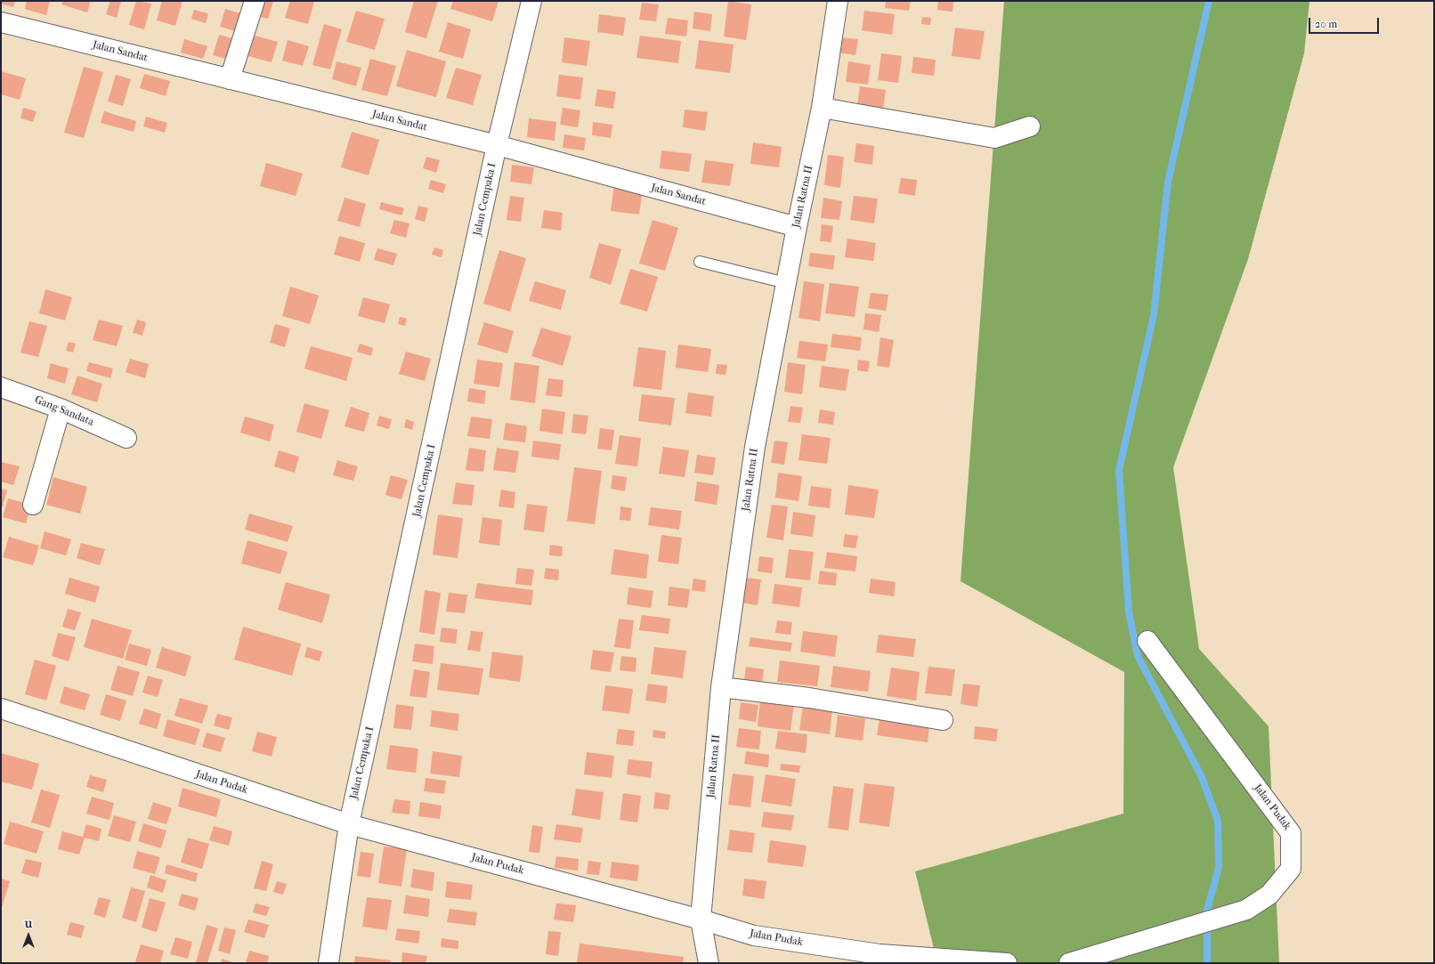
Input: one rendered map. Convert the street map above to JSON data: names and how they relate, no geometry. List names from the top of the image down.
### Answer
{
  "streets": {
    "street": [
      "Jalan Sandat",
      "Jalan Ratna II",
      "Jalan Cempaka I",
      "Gang Sandata",
      "Jalan Pudak"
    ]
  },
  "crossings": [
    ["Jalan Sandat", "Jalan Ratna II"],
    ["Jalan Sandat", "Jalan Cempaka I"],
    ["Jalan Ratna II", "Jalan Pudak"],
    ["Jalan Cempaka I", "Jalan Pudak"]
  ],
  "scale_bar": "20 m",
  "north": "top"
}
